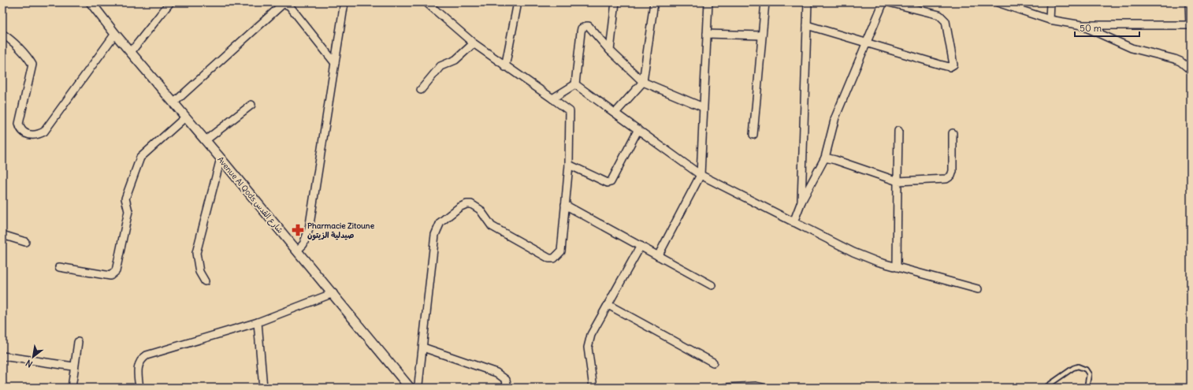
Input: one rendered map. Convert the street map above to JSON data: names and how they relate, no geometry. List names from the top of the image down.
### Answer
{
  "streets": {
    "street": ["Avenue Al Qods شارع القدس"]
  },
  "places": {
    "pharmacy": ["Pharmacie Zitoune صيدلية الزيتون"]
  },
  "scale_bar": "50 m",
  "north": "bottom left"
}
